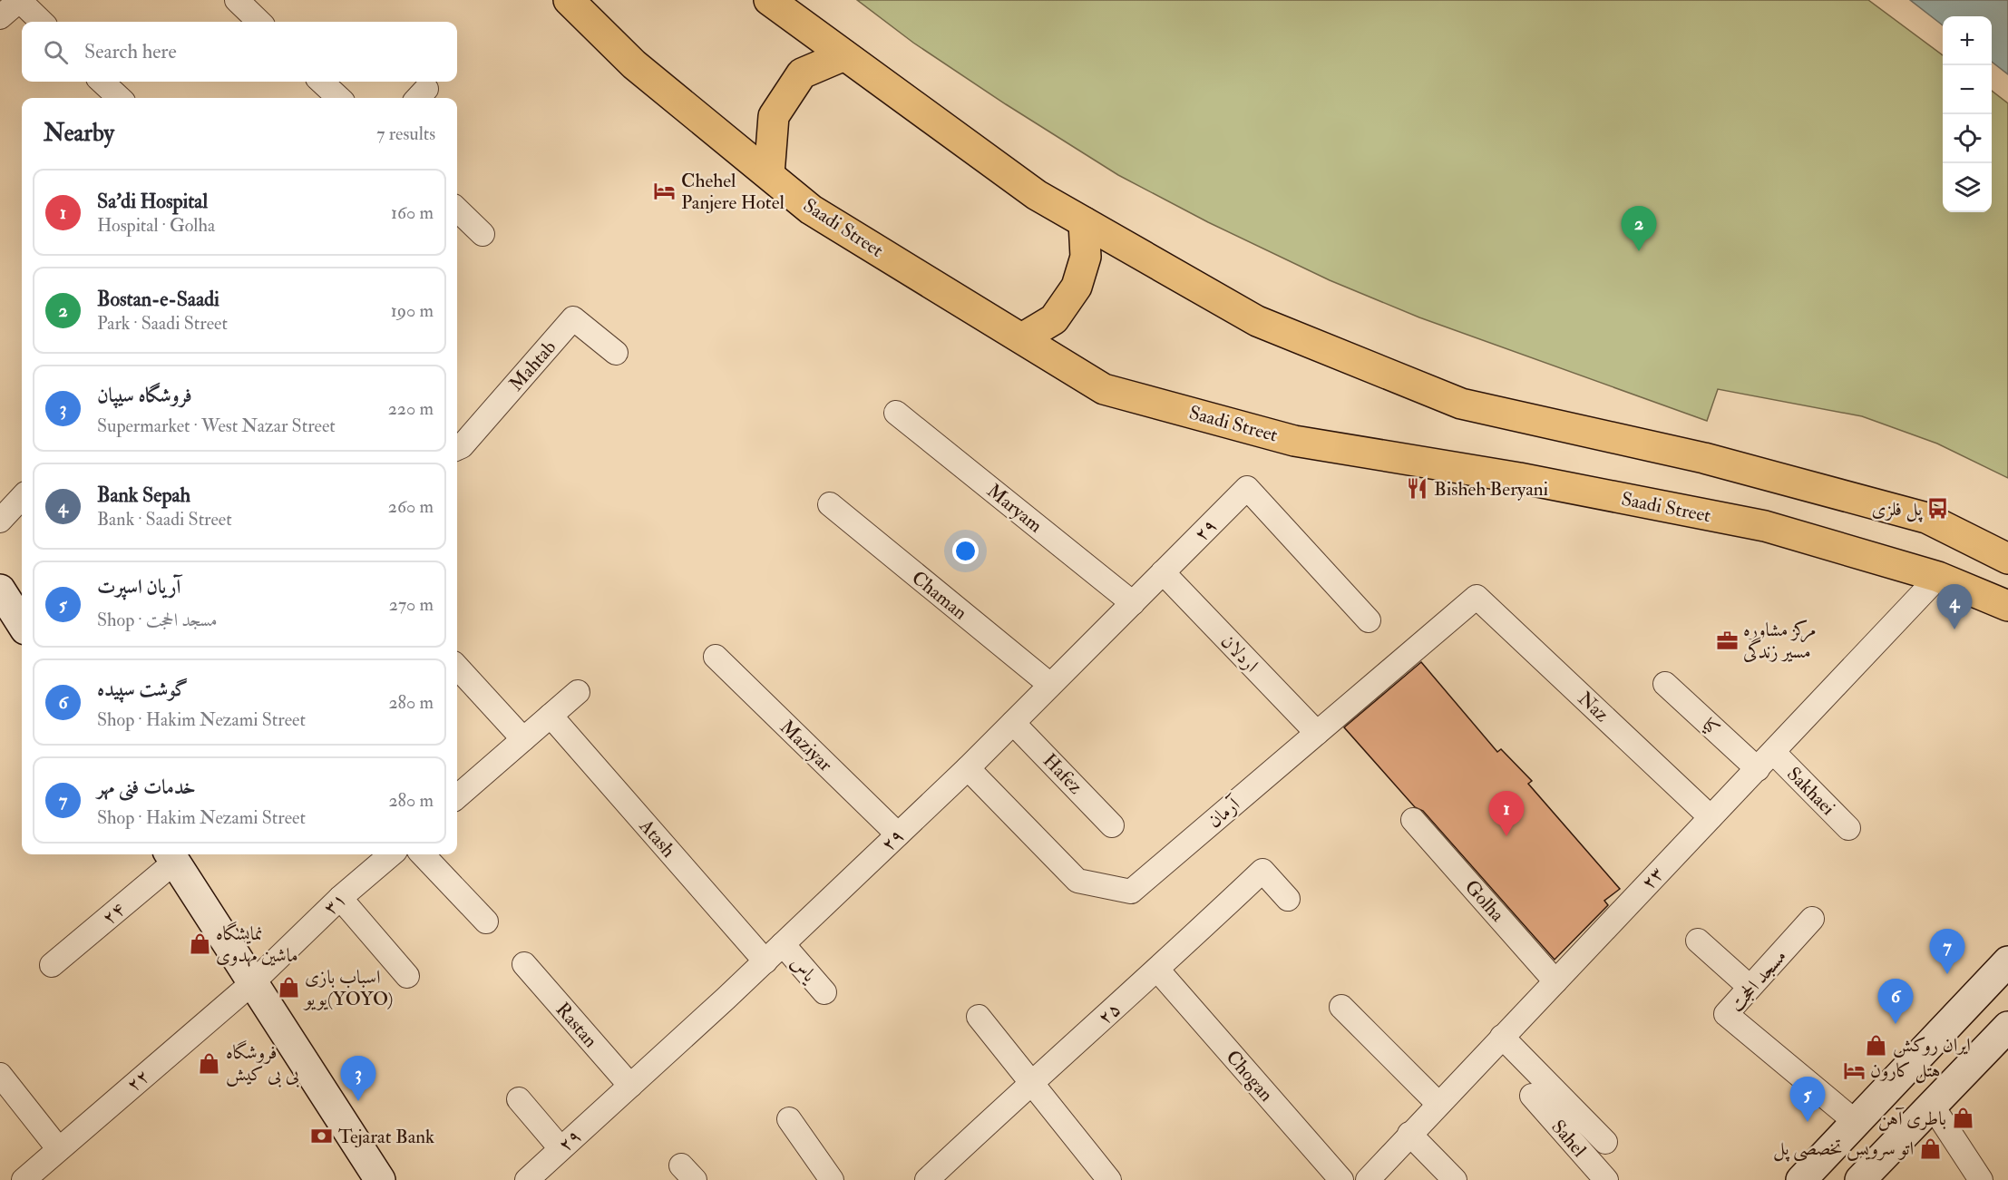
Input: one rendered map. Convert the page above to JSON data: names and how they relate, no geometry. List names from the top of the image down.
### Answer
{
  "streets": {
    "main road": ["Saadi Street"],
    "street": [
      "Mahtab",
      "Maryam",
      "۲۹",
      "Chaman",
      "اردلان",
      "Naz",
      "کیا",
      "Maziyar",
      "Hafez",
      "Sakhaei",
      "آرمان",
      "Atash",
      "۲۳",
      "Golha",
      "۳۱",
      "۲۴",
      "یاس",
      "مسجد الحجت",
      "۲۵",
      "Rastan",
      "Chogan",
      "۲۲",
      "Sahel"
    ]
  },
  "crossings": [
    ["Saadi Street", "۲۳"],
    ["Maryam", "۲۹"],
    ["۲۹", "Chaman"],
    ["۲۹", "اردلان"],
    ["۲۹", "Maziyar"],
    ["۲۹", "Hafez"],
    ["۲۹", "آرمان"],
    ["۲۹", "Atash"],
    ["۲۹", "یاس"],
    ["۲۹", "Rastan"],
    ["اردلان", "آرمان"],
    ["Naz", "آرمان"],
    ["Naz", "۲۳"],
    ["کیا", "Sakhaei"],
    ["کیا", "۲۳"],
    ["Sakhaei", "۲۳"],
    ["۲۳", "Golha"],
    ["۳۱", "۲۲"],
    ["۲۵", "Chogan"]
  ],
  "places": {
    "hotel": ["Chehel Panjere Hotel", "هتل کارون"],
    "restaurant": ["Bisheh Beryani"],
    "bus stop": ["پل فلزی"],
    "office": ["مرکز مشاوره مسیر زندگی"],
    "shop": [
      "نمایشگاه ماشین مهدوی",
      "اسباب بازی یویو(YOYO)",
      "ایران روکش",
      "فروشگاه بی بی کیش",
      "باطری آهن",
      "اتو سرویس تخصصی پل"
    ],
    "bank": ["Tejarat Bank"]
  },
  "page": {
    "map_buttons": ["+", "−"],
    "search": "Search here",
    "heading": ["Nearby", "7 results"],
    "list": [
      {
        "mark": "1",
        "name": "Sa'di Hospital",
        "note": "Hospital · Golha",
        "value": "160 m"
      },
      {
        "mark": "2",
        "name": "Bostan-e-Saadi",
        "note": "Park · Saadi Street",
        "value": "190 m"
      },
      {
        "mark": "3",
        "name": "فروشگاه سیپان",
        "note": "Supermarket · West Nazar Street",
        "value": "220 m"
      },
      {
        "mark": "4",
        "name": "Bank Sepah",
        "note": "Bank · Saadi Street",
        "value": "260 m"
      },
      {
        "mark": "5",
        "name": "آریان اسپرت",
        "note": "Shop · مسجد الحجت",
        "value": "270 m"
      },
      {
        "mark": "6",
        "name": "گوشت سپیده",
        "note": "Shop · Hakim Nezami Street",
        "value": "280 m"
      },
      {
        "mark": "7",
        "name": "خدمات فنی مهر",
        "note": "Shop · Hakim Nezami Street",
        "value": "280 m"
      }
    ],
    "pins": [
      "2",
      "4",
      "1",
      "7",
      "6",
      "3",
      "5"
    ]
  }
}
